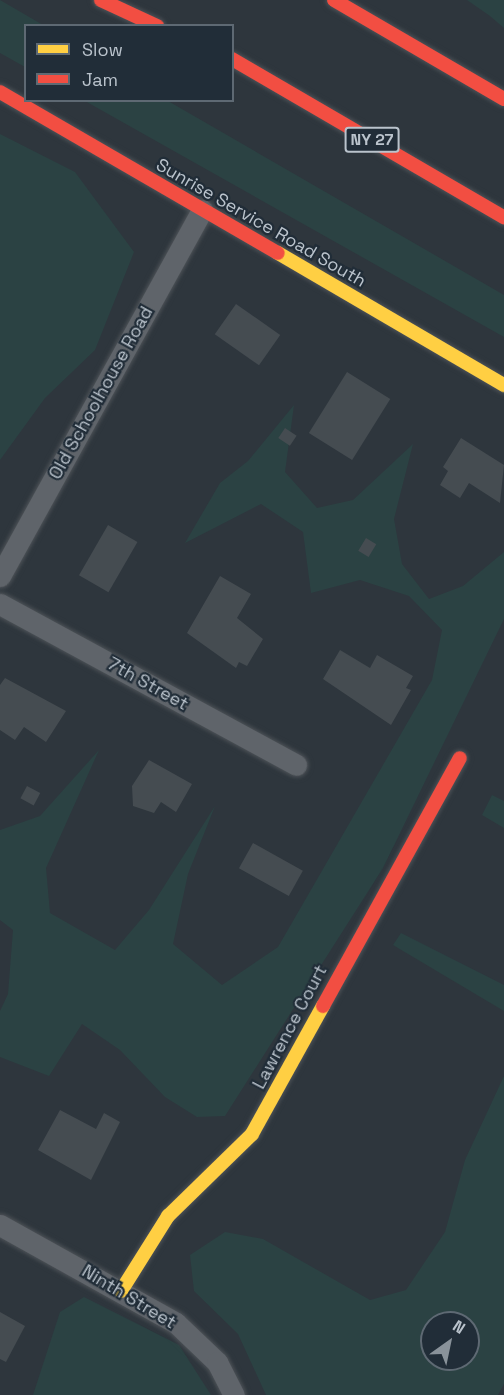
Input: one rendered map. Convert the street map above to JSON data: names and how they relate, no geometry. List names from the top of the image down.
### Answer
{
  "streets": {
    "main road": ["NY 27", "Sunrise Service Road South", "Lawrence Court"],
    "street": ["Old Schoolhouse Road", "7th Street", "Ninth Street"]
  },
  "crossings": [
    ["Sunrise Service Road South", "Old Schoolhouse Road"],
    ["Lawrence Court", "Ninth Street"]
  ],
  "legend": ["Slow", "Jam"],
  "north": "top right"
}
